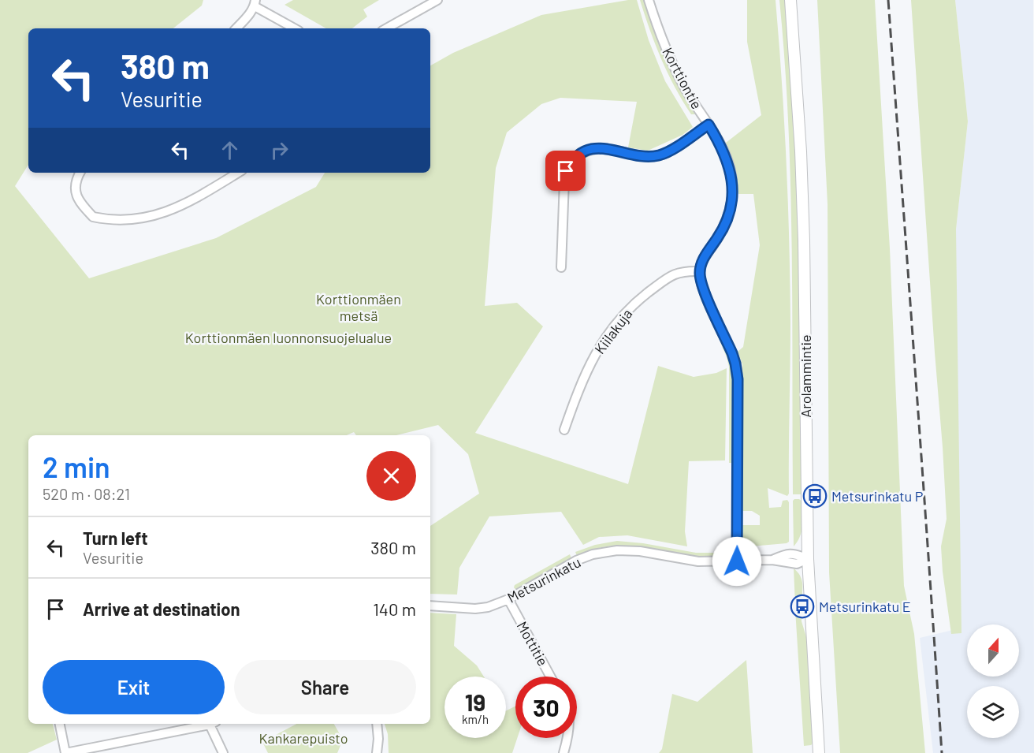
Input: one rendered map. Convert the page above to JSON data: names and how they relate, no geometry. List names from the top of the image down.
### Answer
{
  "streets": {
    "street": [
      "Korttiontie",
      "Kiilakuja",
      "Arolammintie",
      "Metsurinkatu",
      "Mottitie"
    ]
  },
  "crossings": [
    ["Korttiontie", "Kiilakuja"],
    ["Arolammintie", "Metsurinkatu"],
    ["Metsurinkatu", "Mottitie"]
  ],
  "parks": ["Korttionmäen metsä", "Korttionmäen luonnonsuojelualue", "Kankarepuisto"],
  "places": {
    "bus stop": ["Metsurinkatu P", "Metsurinkatu E"]
  },
  "north": "top",
  "page": {
    "turn": ["380 m", "Vesuritie"],
    "heading": ["2 min", "520 m · 08:21"],
    "list": [
      {
        "name": "Turn left",
        "note": "Vesuritie",
        "value": "380 m"
      },
      {
        "name": "Arrive at destination",
        "value": "140 m"
      }
    ],
    "buttons": ["Exit", "Share"],
    "speed": "19 km/h",
    "limit": "30"
  }
}
